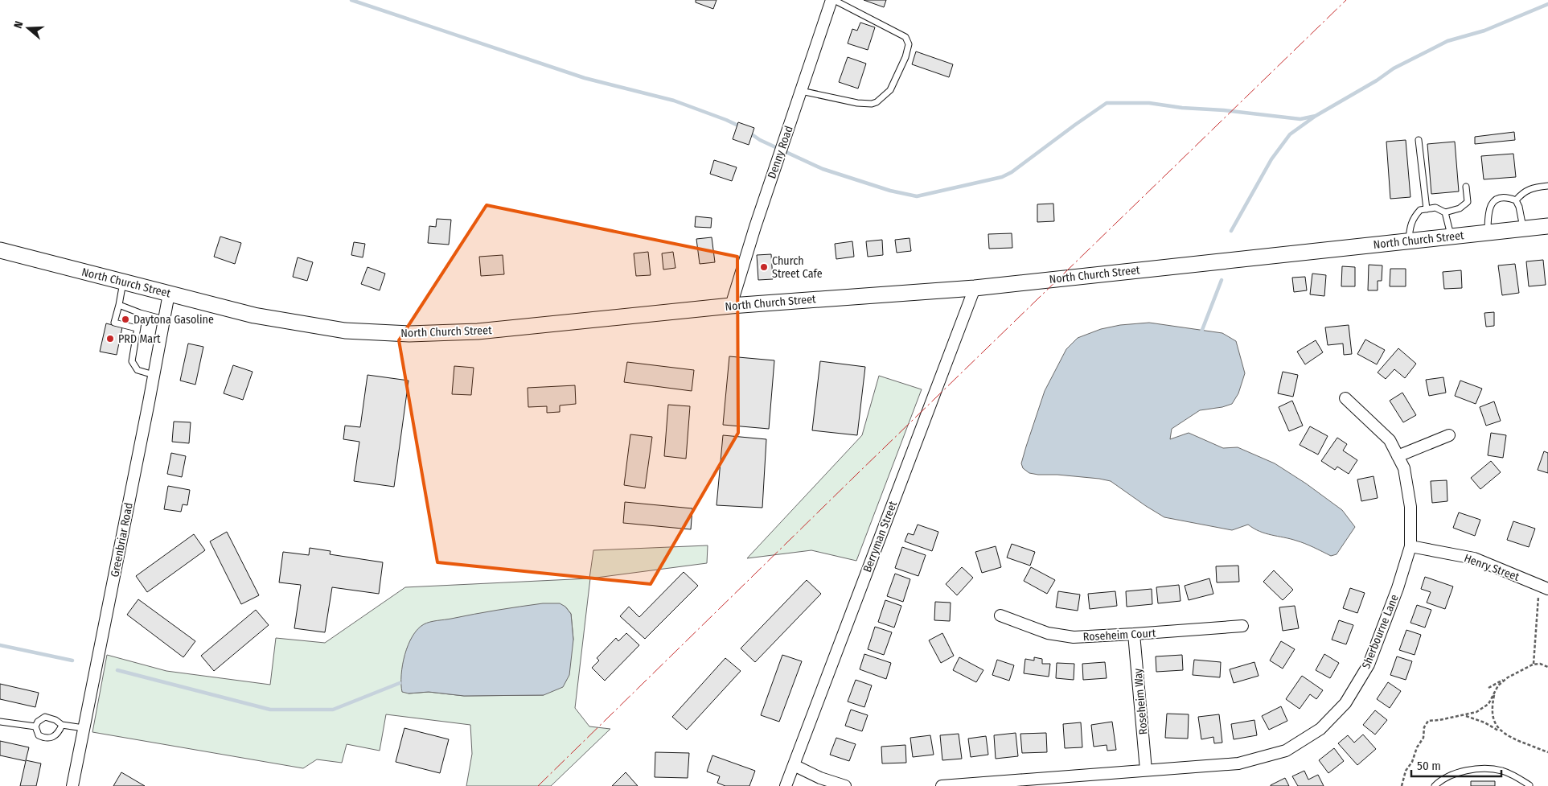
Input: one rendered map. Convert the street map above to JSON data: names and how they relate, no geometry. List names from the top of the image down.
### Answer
{
  "streets": {
    "main road": ["North Church Street"],
    "street": [
      "Denny Road",
      "Berryman Street",
      "Greenbriar Road",
      "Henry Street",
      "Sherbourne Lane",
      "Roseheim Court",
      "Roseheim Way"
    ]
  },
  "crossings": [
    ["Denny Road", "North Church Street"],
    ["North Church Street", "Berryman Street"],
    ["North Church Street", "Greenbriar Road"],
    ["Henry Street", "Sherbourne Lane"],
    ["Sherbourne Lane", "Roseheim Way"],
    ["Roseheim Court", "Roseheim Way"]
  ],
  "places": ["Church Street Cafe", "Daytona Gasoline", "PRD Mart"],
  "scale_bar": "50 m",
  "north": "left"
}
